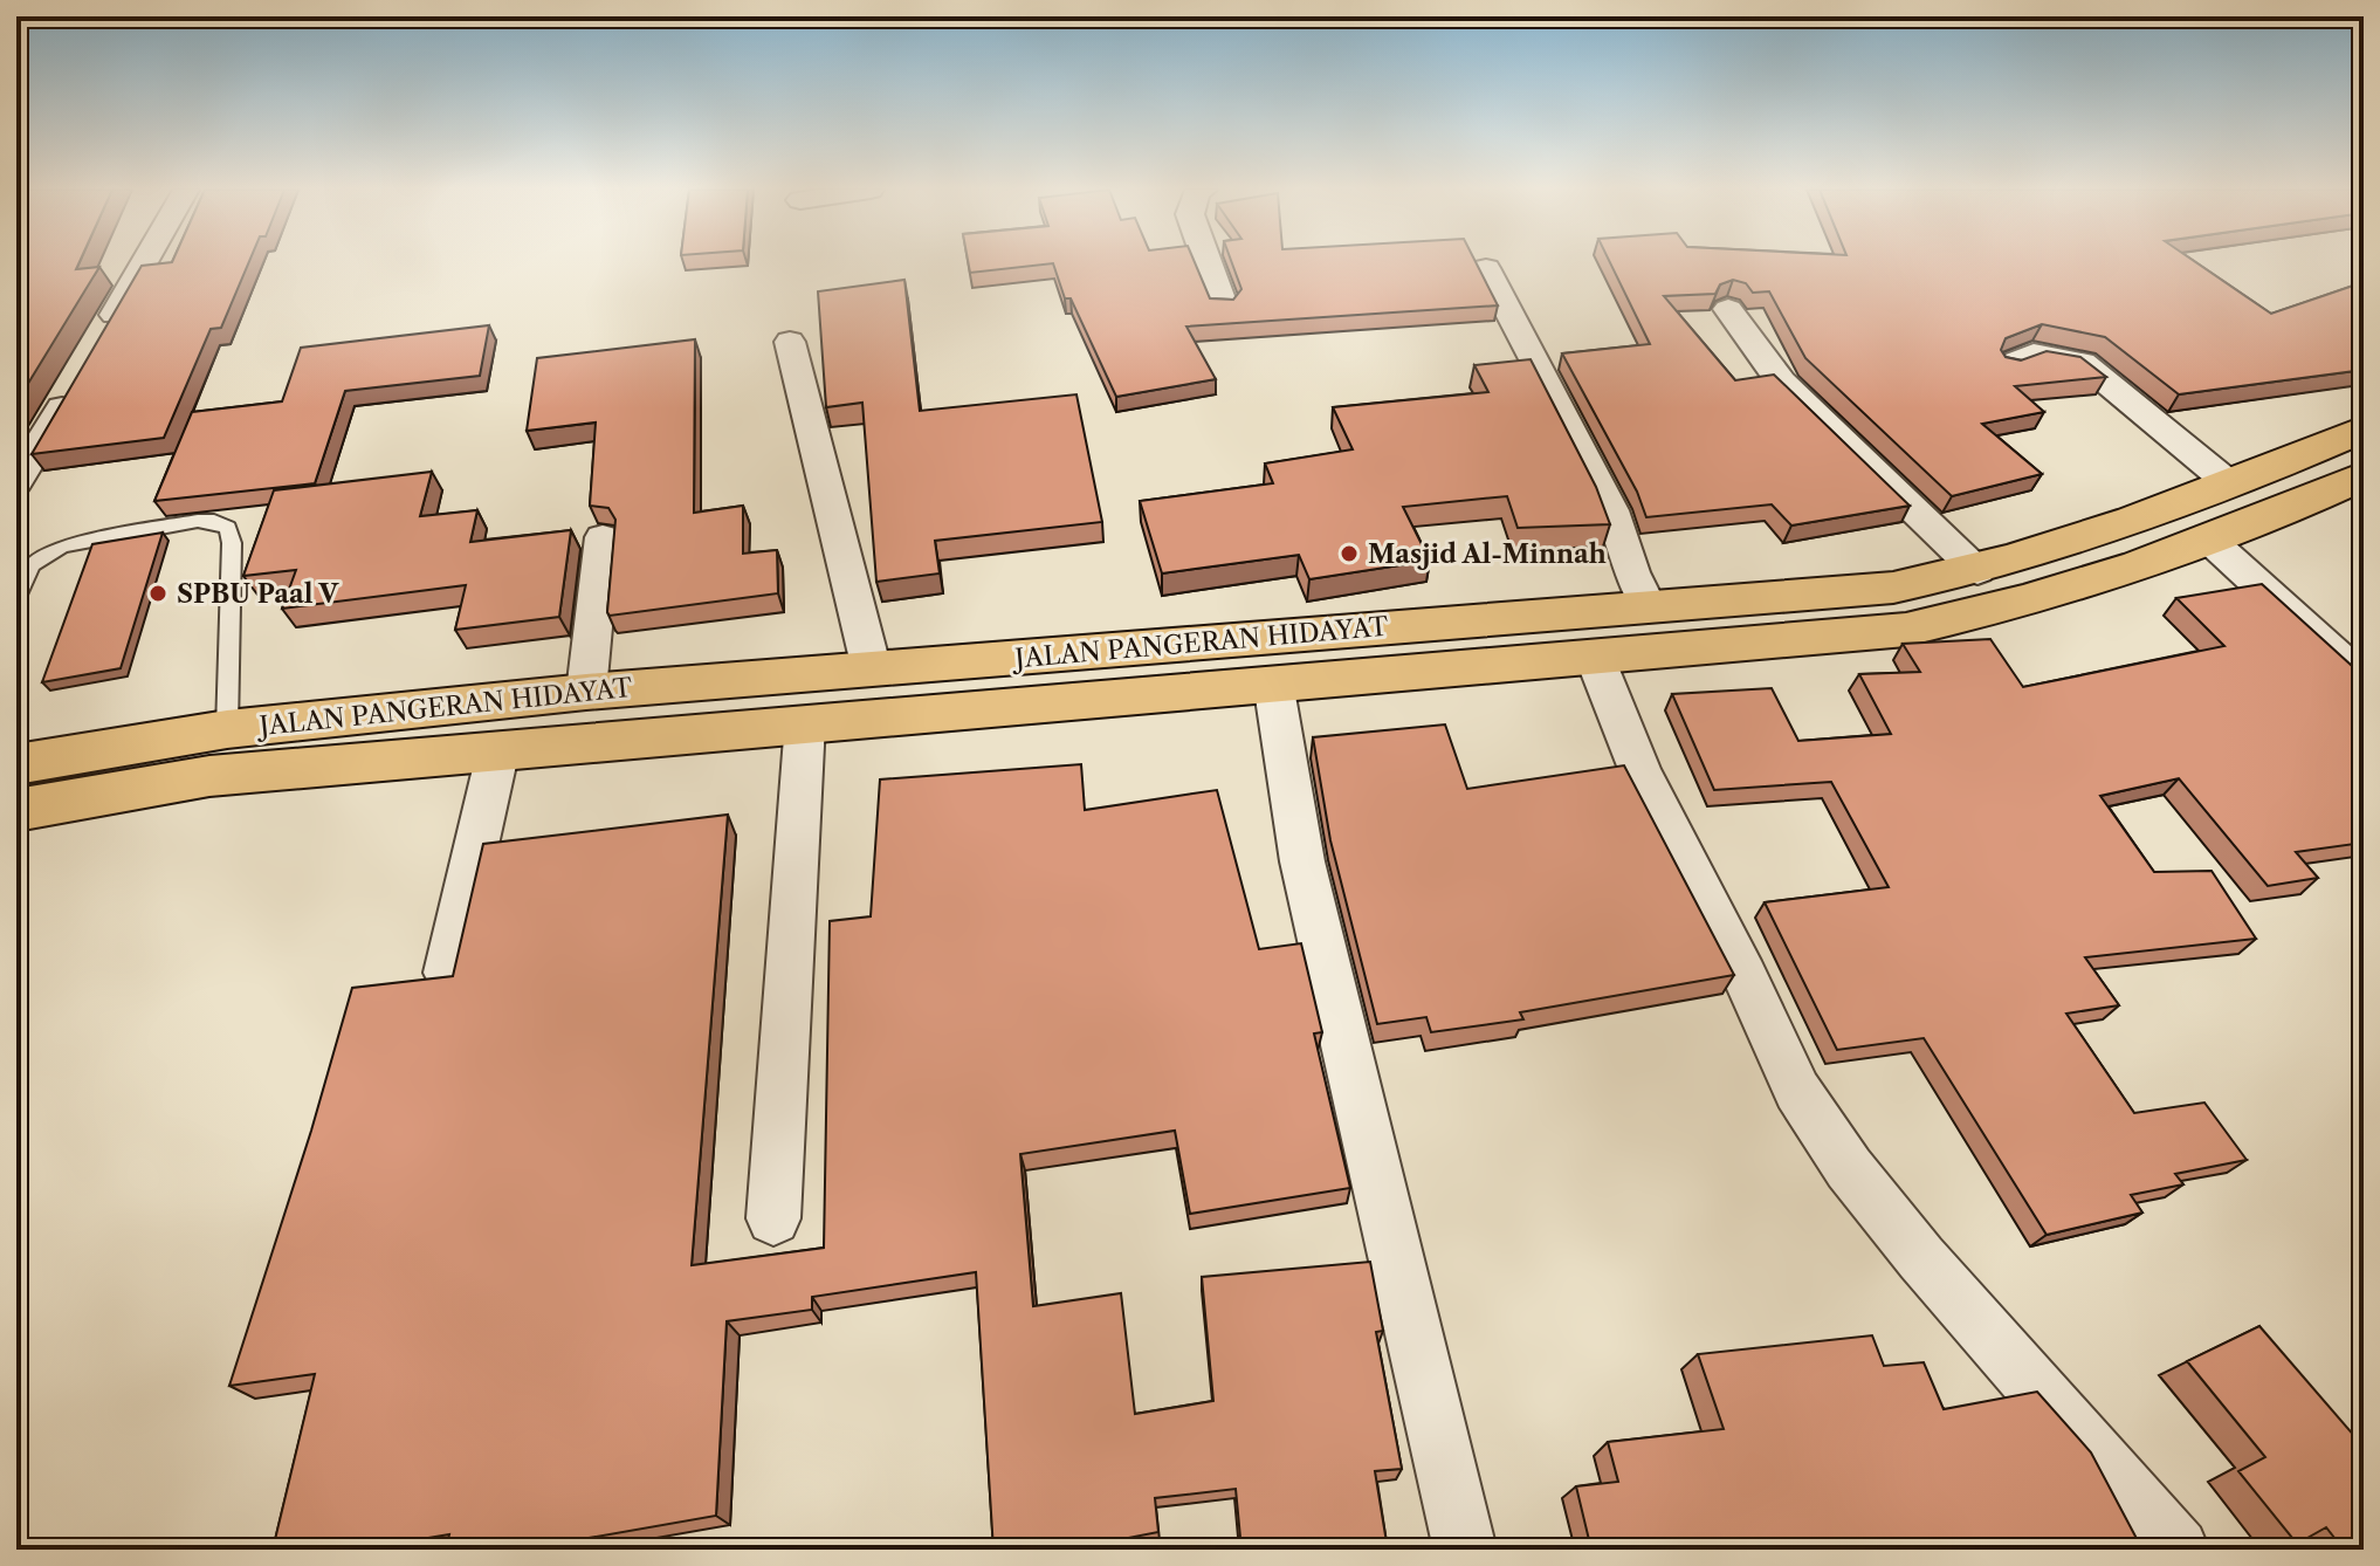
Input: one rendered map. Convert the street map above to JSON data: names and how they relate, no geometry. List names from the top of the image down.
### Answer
{
  "streets": {
    "highway": ["JALAN PANGERAN HIDAYAT"]
  },
  "places": ["Masjid Al-Minnah", "SPBU Paal V"]
}
